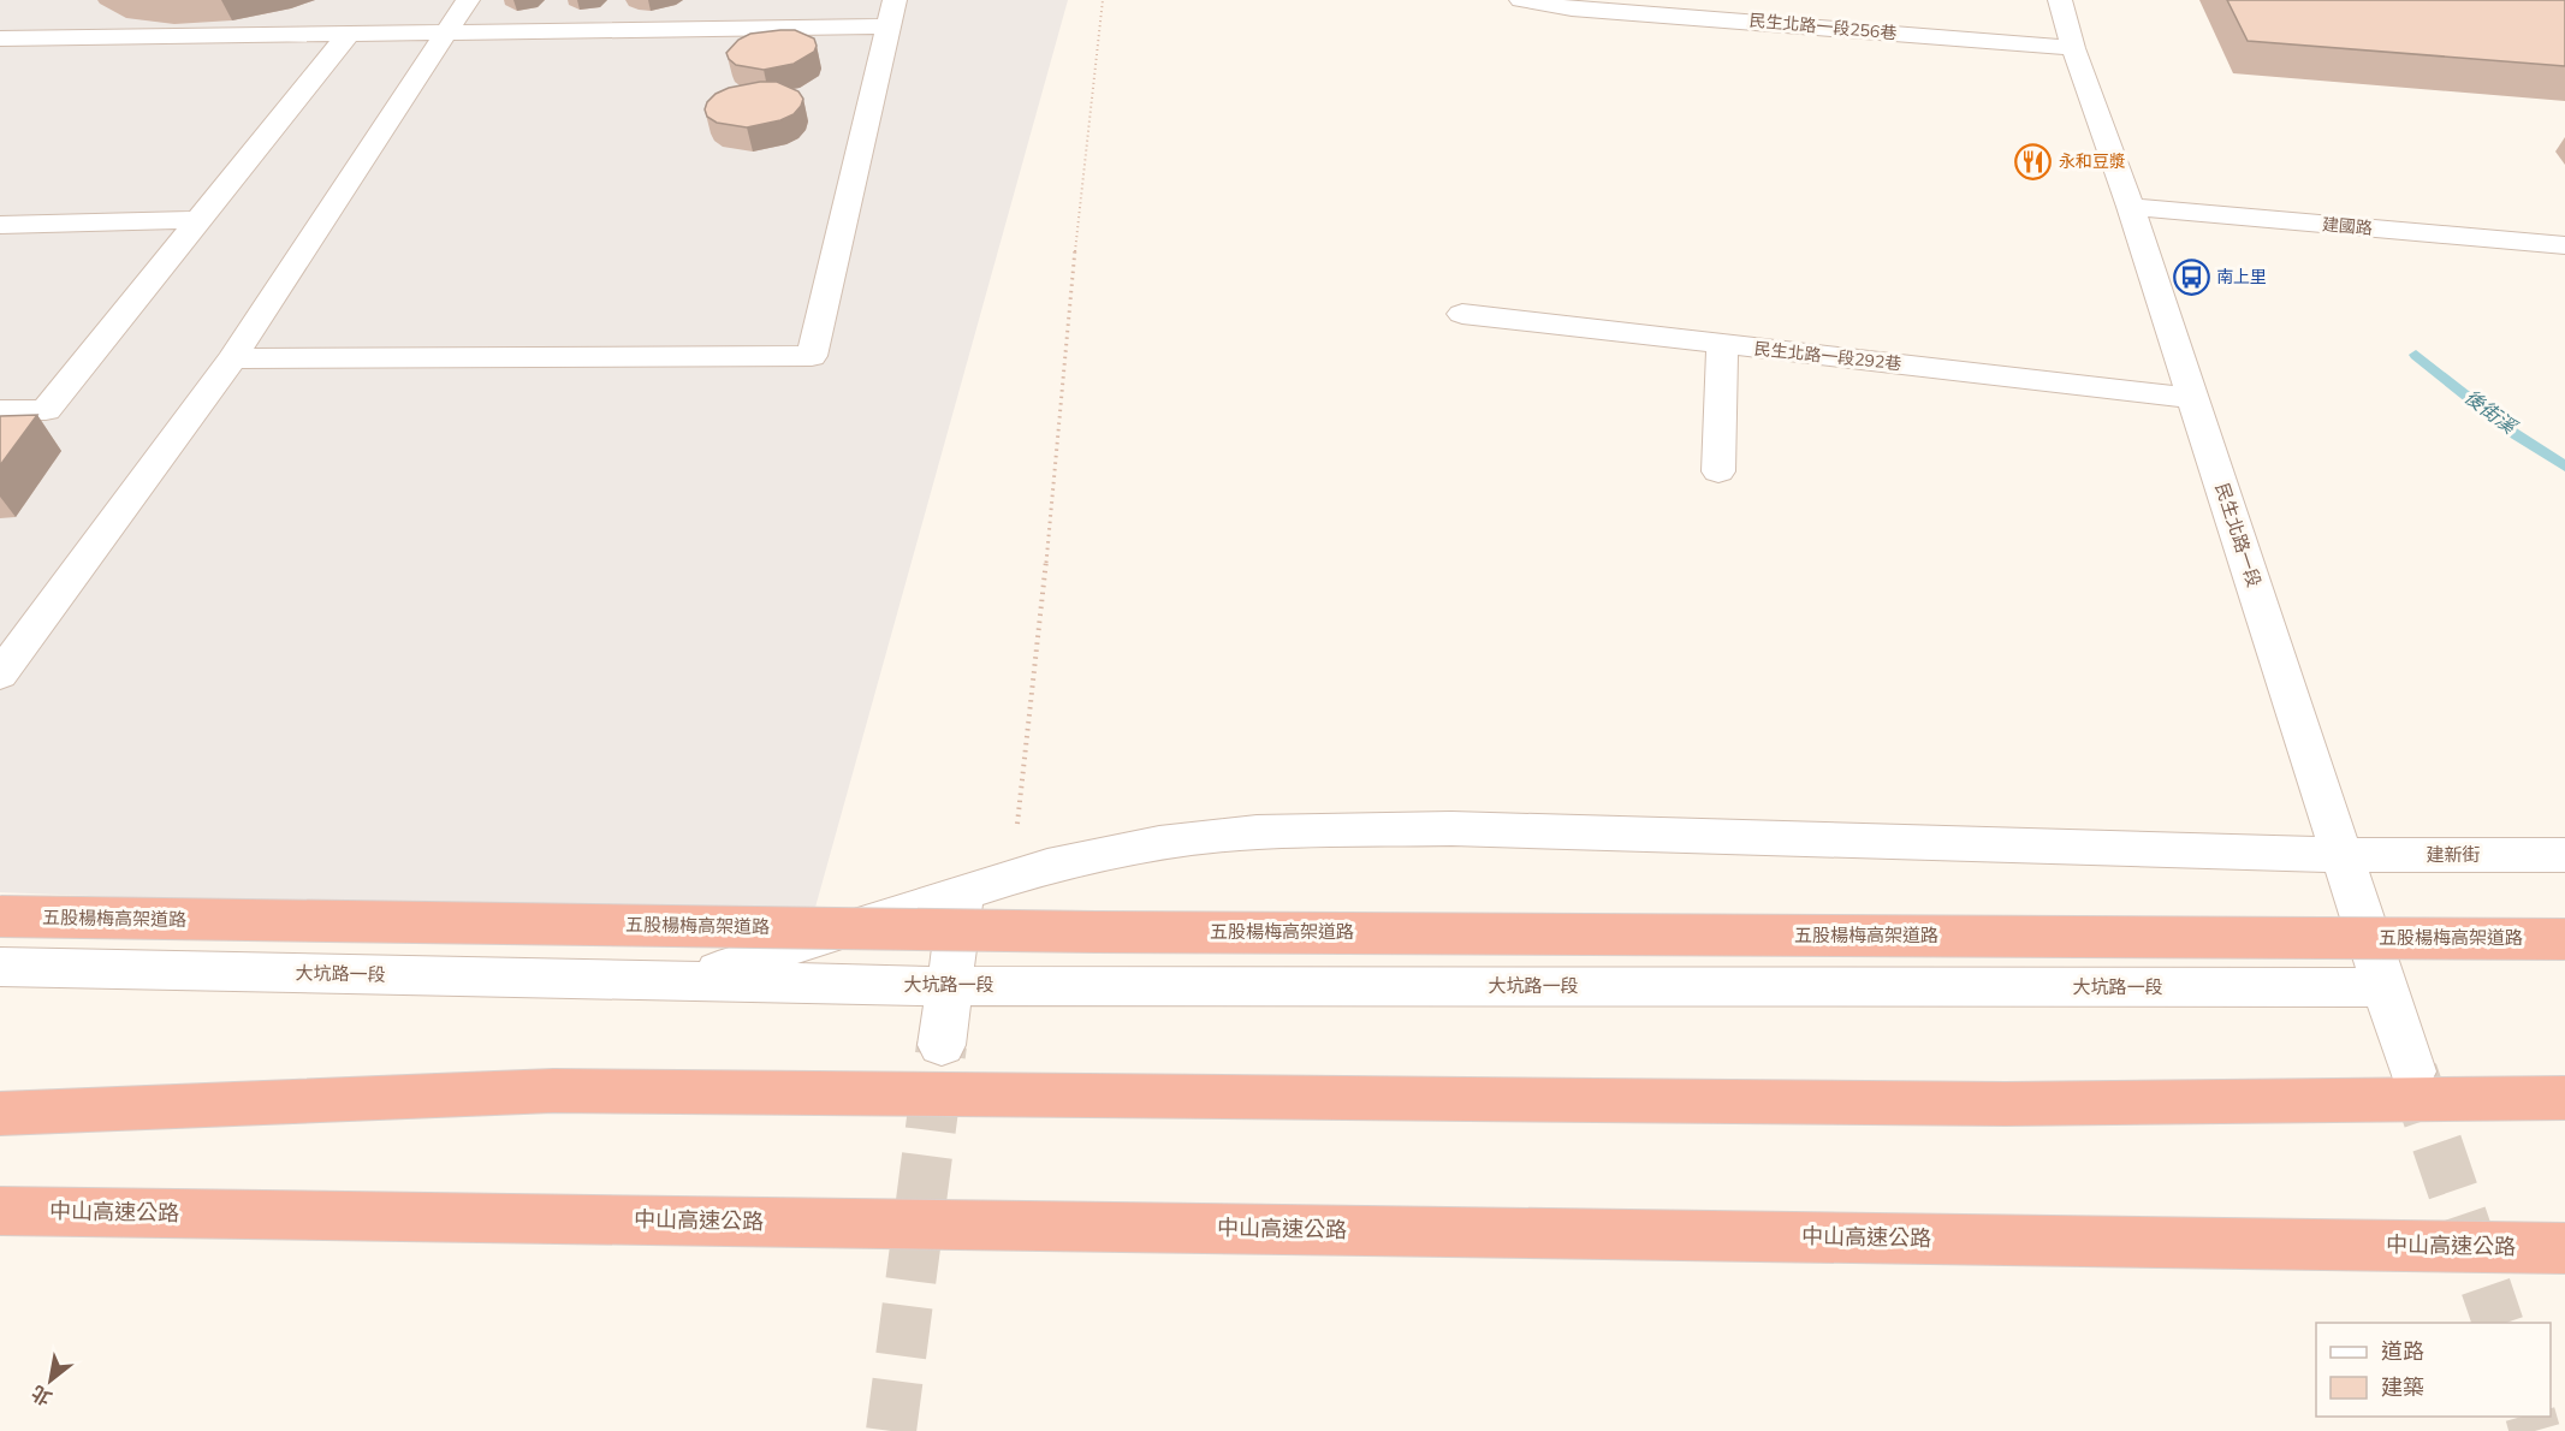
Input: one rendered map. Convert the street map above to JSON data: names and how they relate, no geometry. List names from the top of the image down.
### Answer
{
  "streets": {
    "highway": ["五股楊梅高架道路", "中山高速公路"],
    "street": [
      "民生北路一段256巷",
      "建國路",
      "民生北路一段292巷",
      "民生北路一段",
      "建新街",
      "大坑路一段"
    ]
  },
  "crossings": [
    ["民生北路一段256巷", "民生北路一段"],
    ["建國路", "民生北路一段"],
    ["民生北路一段292巷", "民生北路一段"],
    ["民生北路一段", "建新街"],
    ["民生北路一段", "大坑路一段"],
    ["建新街", "大坑路一段"]
  ],
  "water": ["後街溪"],
  "places": {
    "restaurant": ["永和豆漿"],
    "bus stop": ["南上里"]
  },
  "legend": ["道路", "建築"],
  "north": "bottom left"
}
